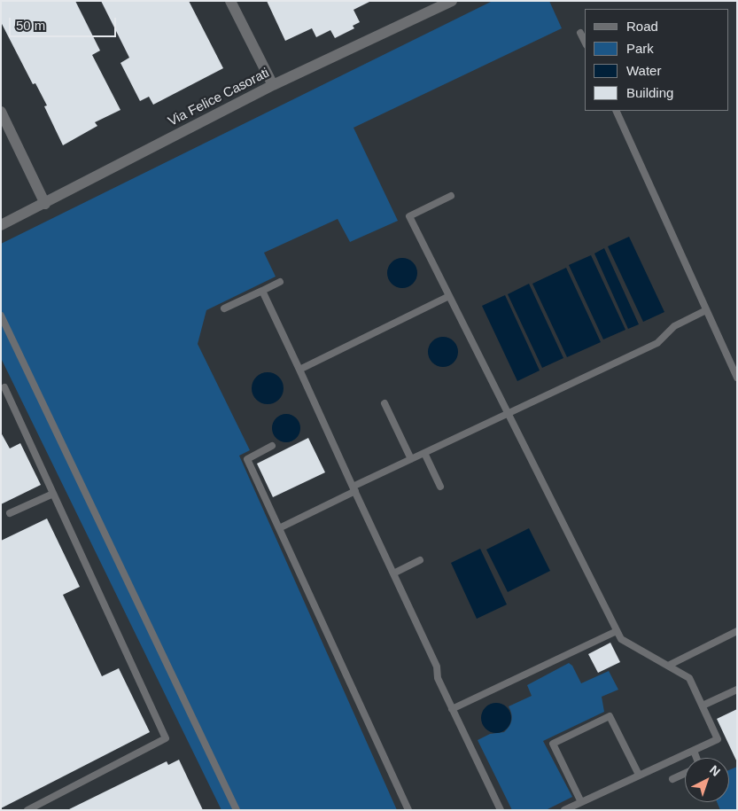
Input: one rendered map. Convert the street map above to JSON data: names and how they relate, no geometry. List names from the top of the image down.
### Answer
{
  "streets": {
    "street": ["Via Felice Casorati"]
  },
  "legend": [
    "Road",
    "Park",
    "Water",
    "Building"
  ],
  "scale_bar": "50 m",
  "north": "top right"
}
